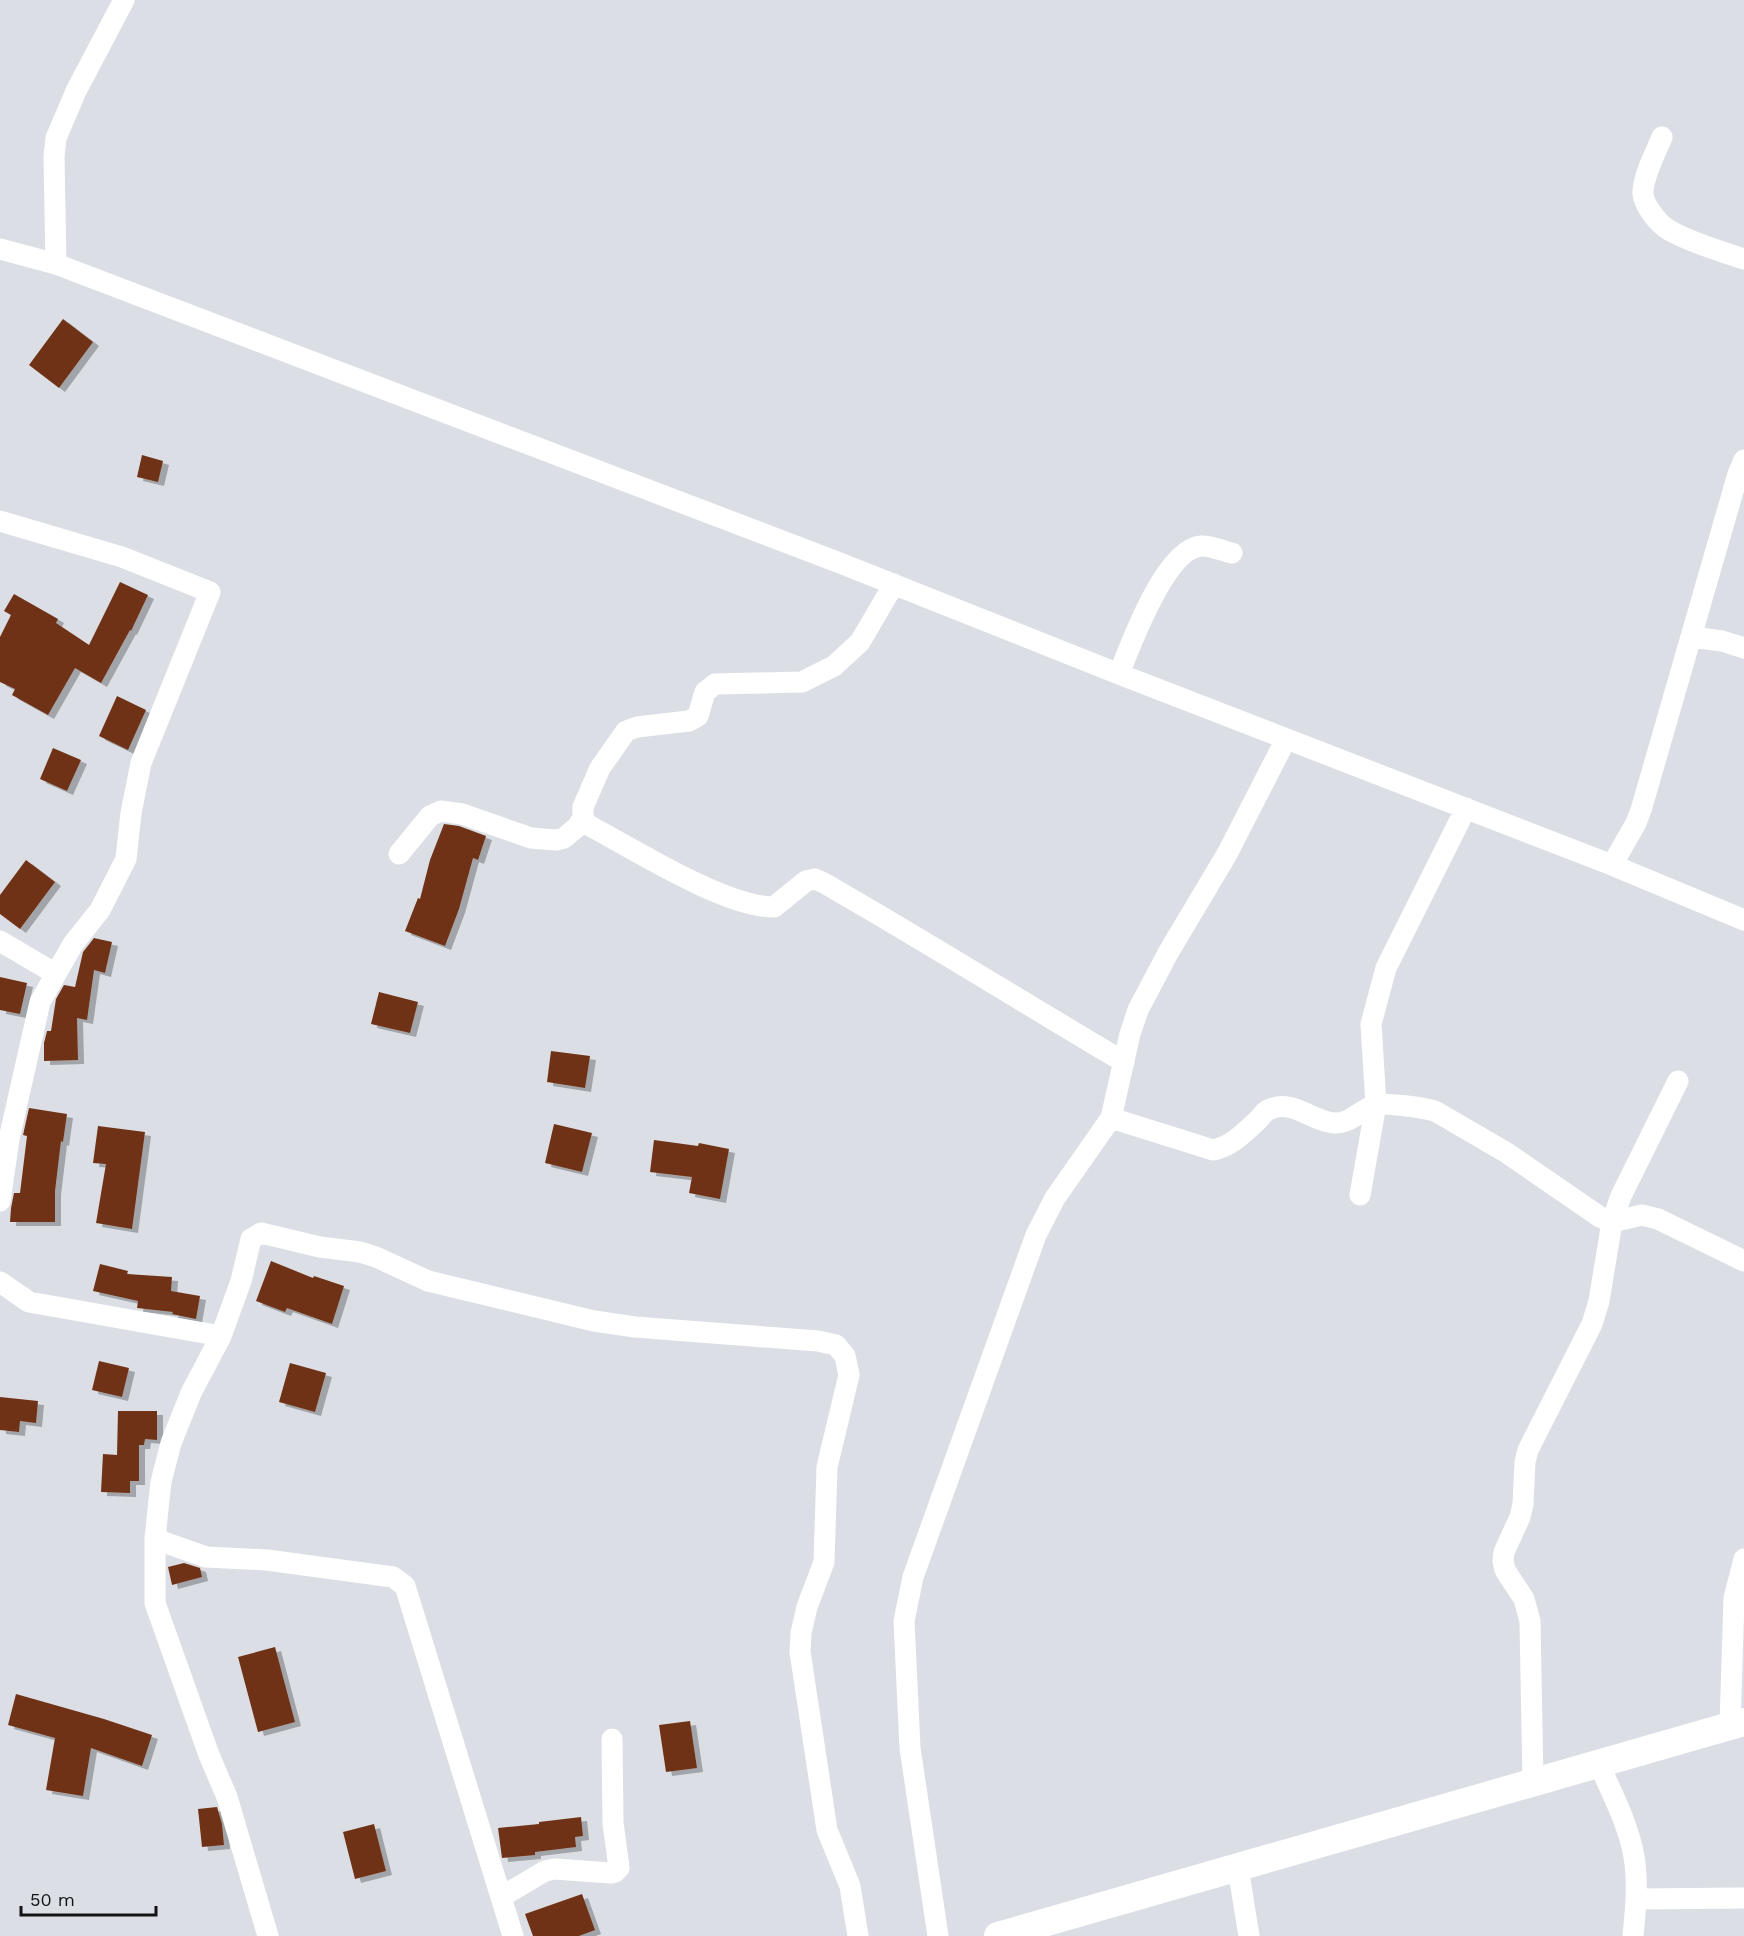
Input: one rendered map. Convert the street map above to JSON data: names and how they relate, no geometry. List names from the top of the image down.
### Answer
{
  "scale_bar": "50 m"
}
